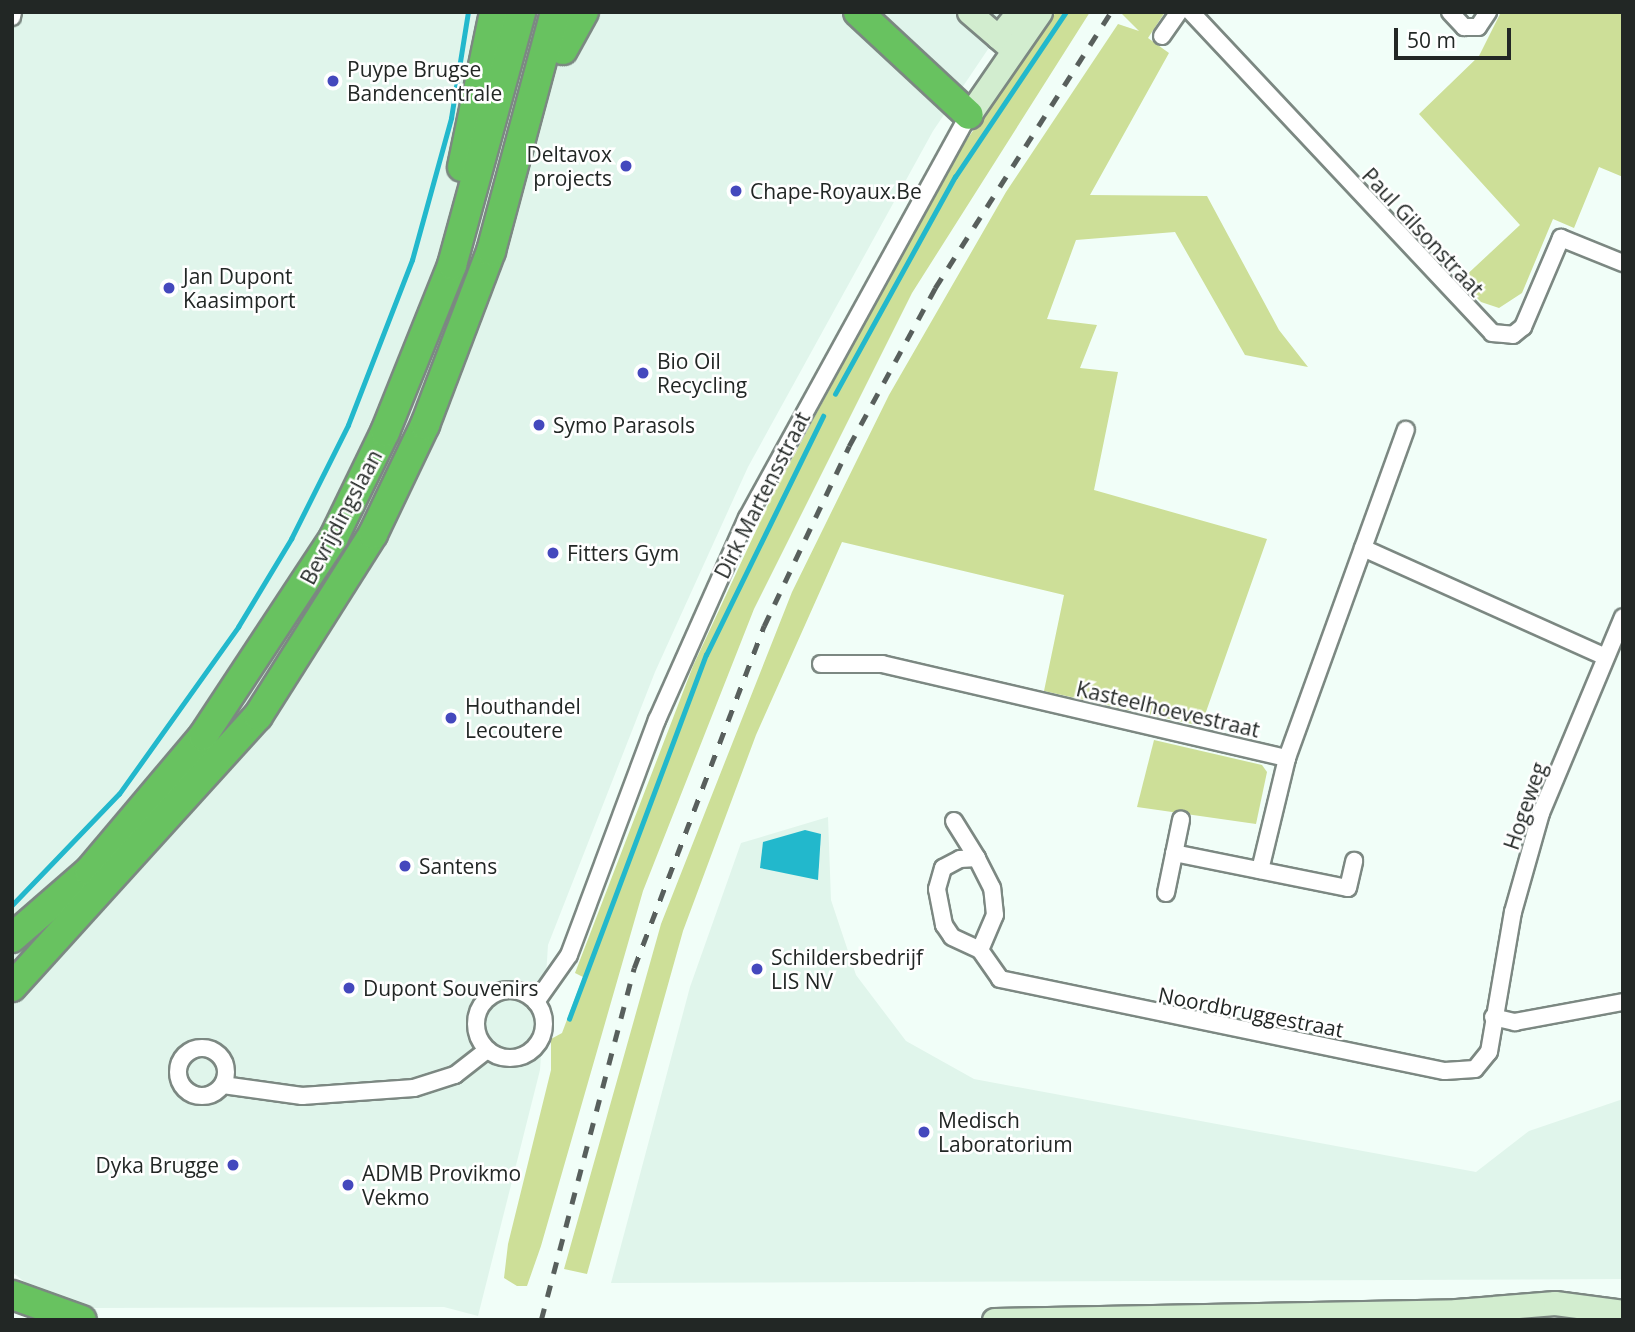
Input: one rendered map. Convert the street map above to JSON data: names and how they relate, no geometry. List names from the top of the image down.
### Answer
{
  "streets": {
    "highway": ["Bevrijdingslaan"],
    "street": [
      "Paul Gilsonstraat",
      "Dirk Martensstraat",
      "Kasteelhoevestraat",
      "Hogeweg",
      "Noordbruggestraat"
    ]
  },
  "crossings": [
    ["Hogeweg", "Noordbruggestraat"]
  ],
  "places": [
    "Puype Brugse Bandencentrale",
    "Deltavox projects",
    "Chape-Royaux.Be",
    "Jan Dupont Kaasimport",
    "Bio Oil Recycling",
    "Symo Parasols",
    "Fitters Gym",
    "Houthandel Lecoutere",
    "Santens",
    "Schildersbedrijf LIS NV",
    "Dupont Souvenirs",
    "Medisch Laboratorium",
    "Dyka Brugge",
    "ADMB Provikmo Vekmo"
  ],
  "scale_bar": "50 m"
}
